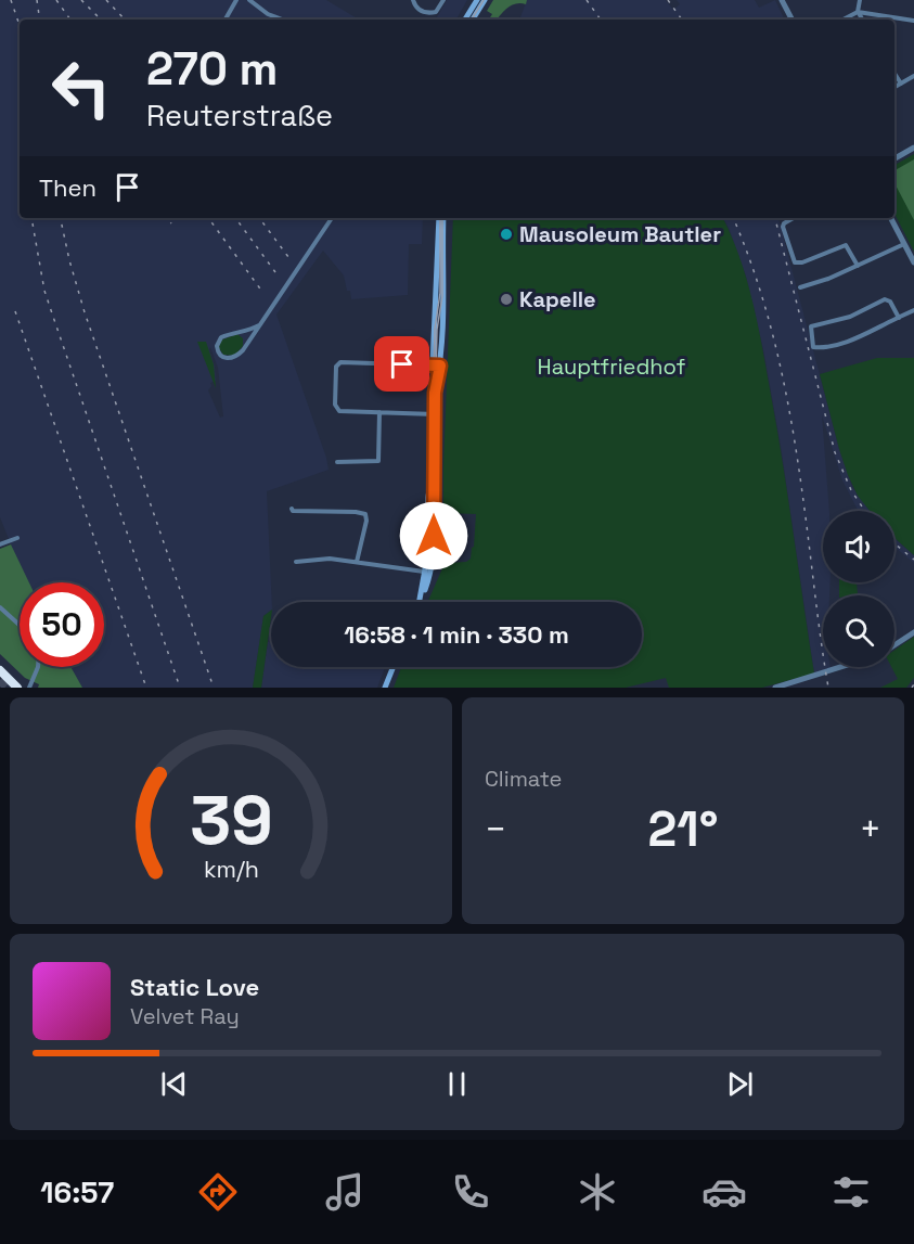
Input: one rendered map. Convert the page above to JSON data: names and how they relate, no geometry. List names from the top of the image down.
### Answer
{
  "parks": ["Hauptfriedhof"],
  "places": ["Mausoleum Bautler", "Kapelle"],
  "page": {
    "turn": ["270 m", "Reuterstraße"],
    "then": "Then",
    "limit": "50",
    "trip": "16:58 · 1 min · 330 m",
    "tile": "Climate",
    "heat": ["−", "21°", "+"],
    "song": ["Static Love", "Velvet Ray"],
    "tabs": "16:57",
    "gauge": ["39", "km/h"]
  }
}
